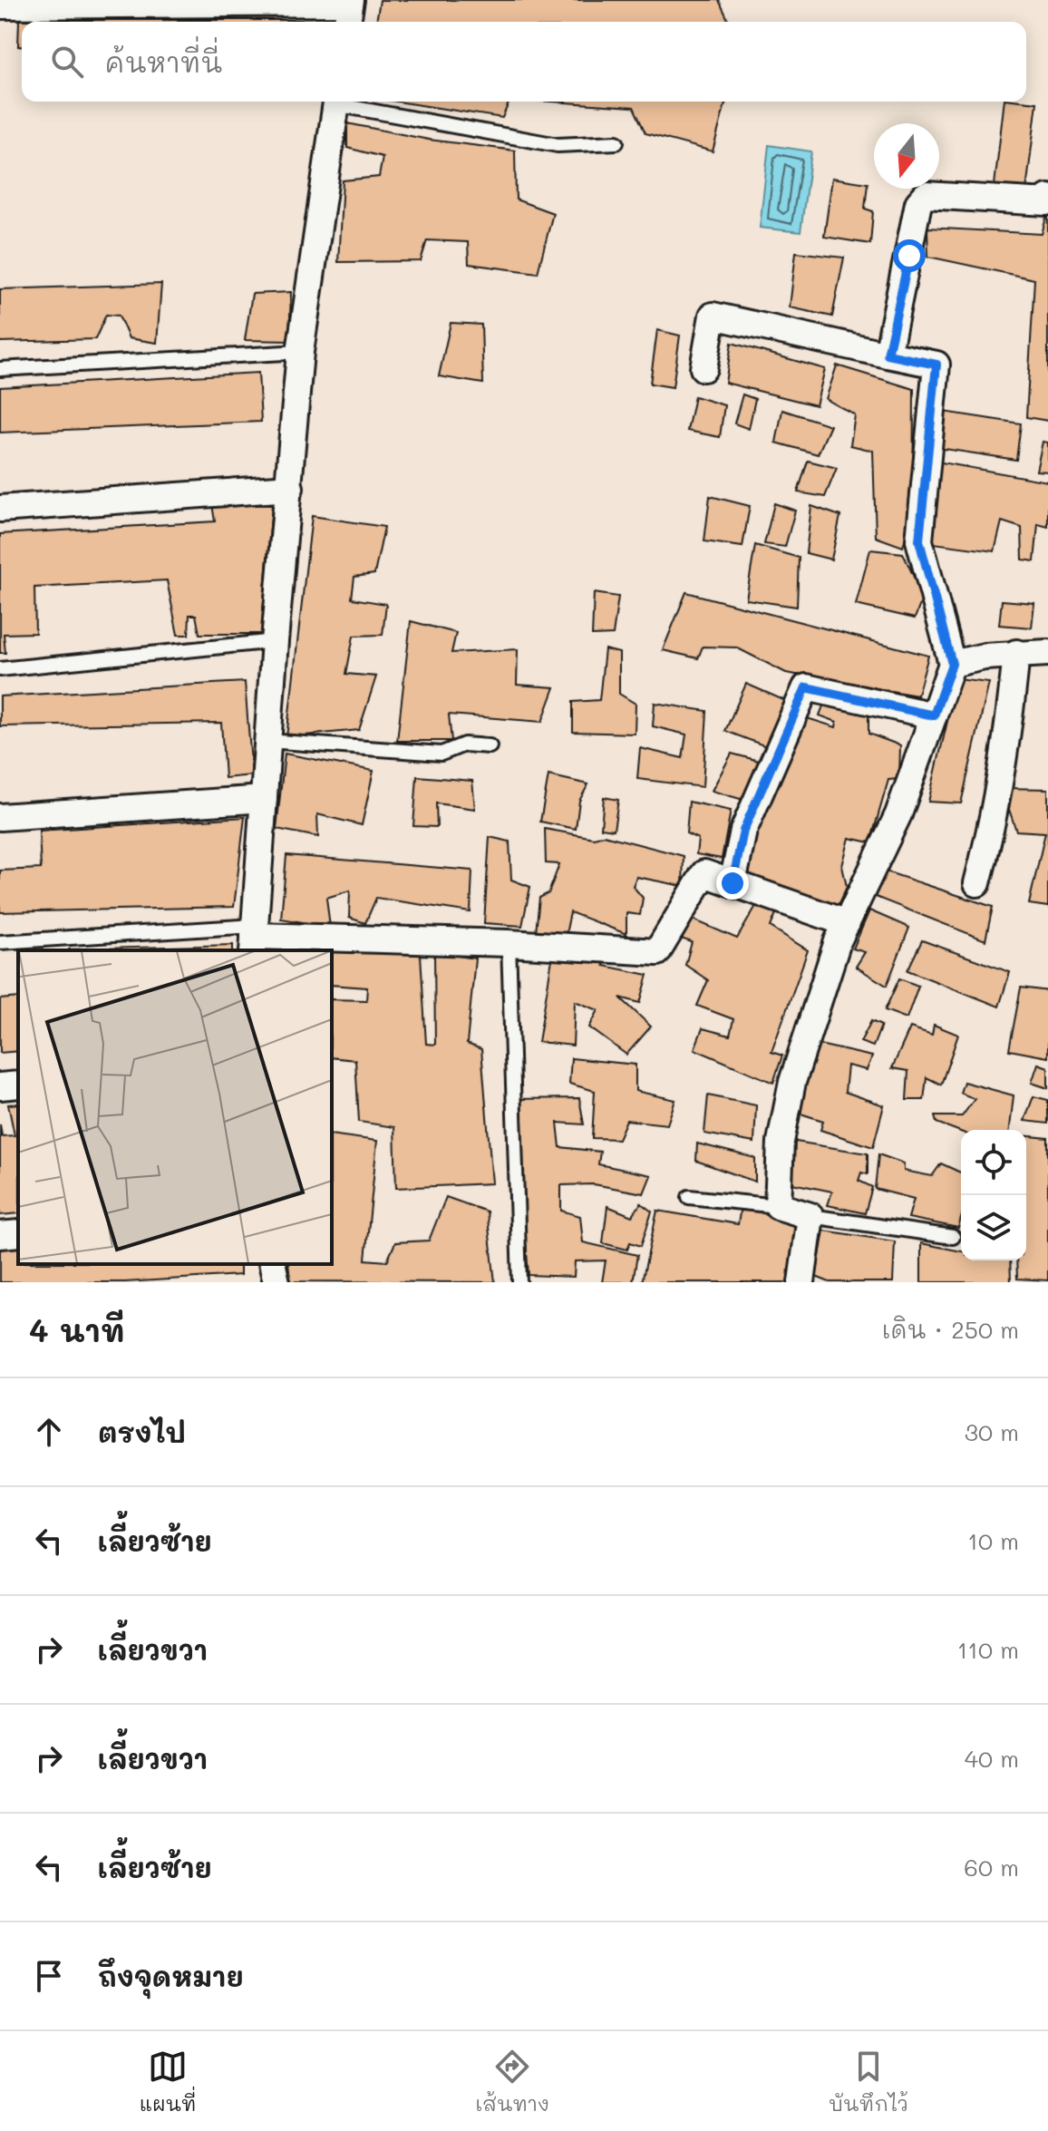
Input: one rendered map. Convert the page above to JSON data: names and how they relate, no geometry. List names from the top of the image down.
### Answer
{
  "north": "bottom",
  "page": {
    "search": "ค้นหาที่นี่",
    "heading": ["4 นาที", "เดิน · 250 m"],
    "list": [
      ["ตรงไป", "30 m"],
      ["เลี้ยวซ้าย", "10 m"],
      ["เลี้ยวขวา", "110 m"],
      ["เลี้ยวขวา", "40 m"],
      ["เลี้ยวซ้าย", "60 m"],
      "ถึงจุดหมาย"
    ],
    "nav": ["แผนที่", "เส้นทาง", "บันทึกไว้"]
  }
}
